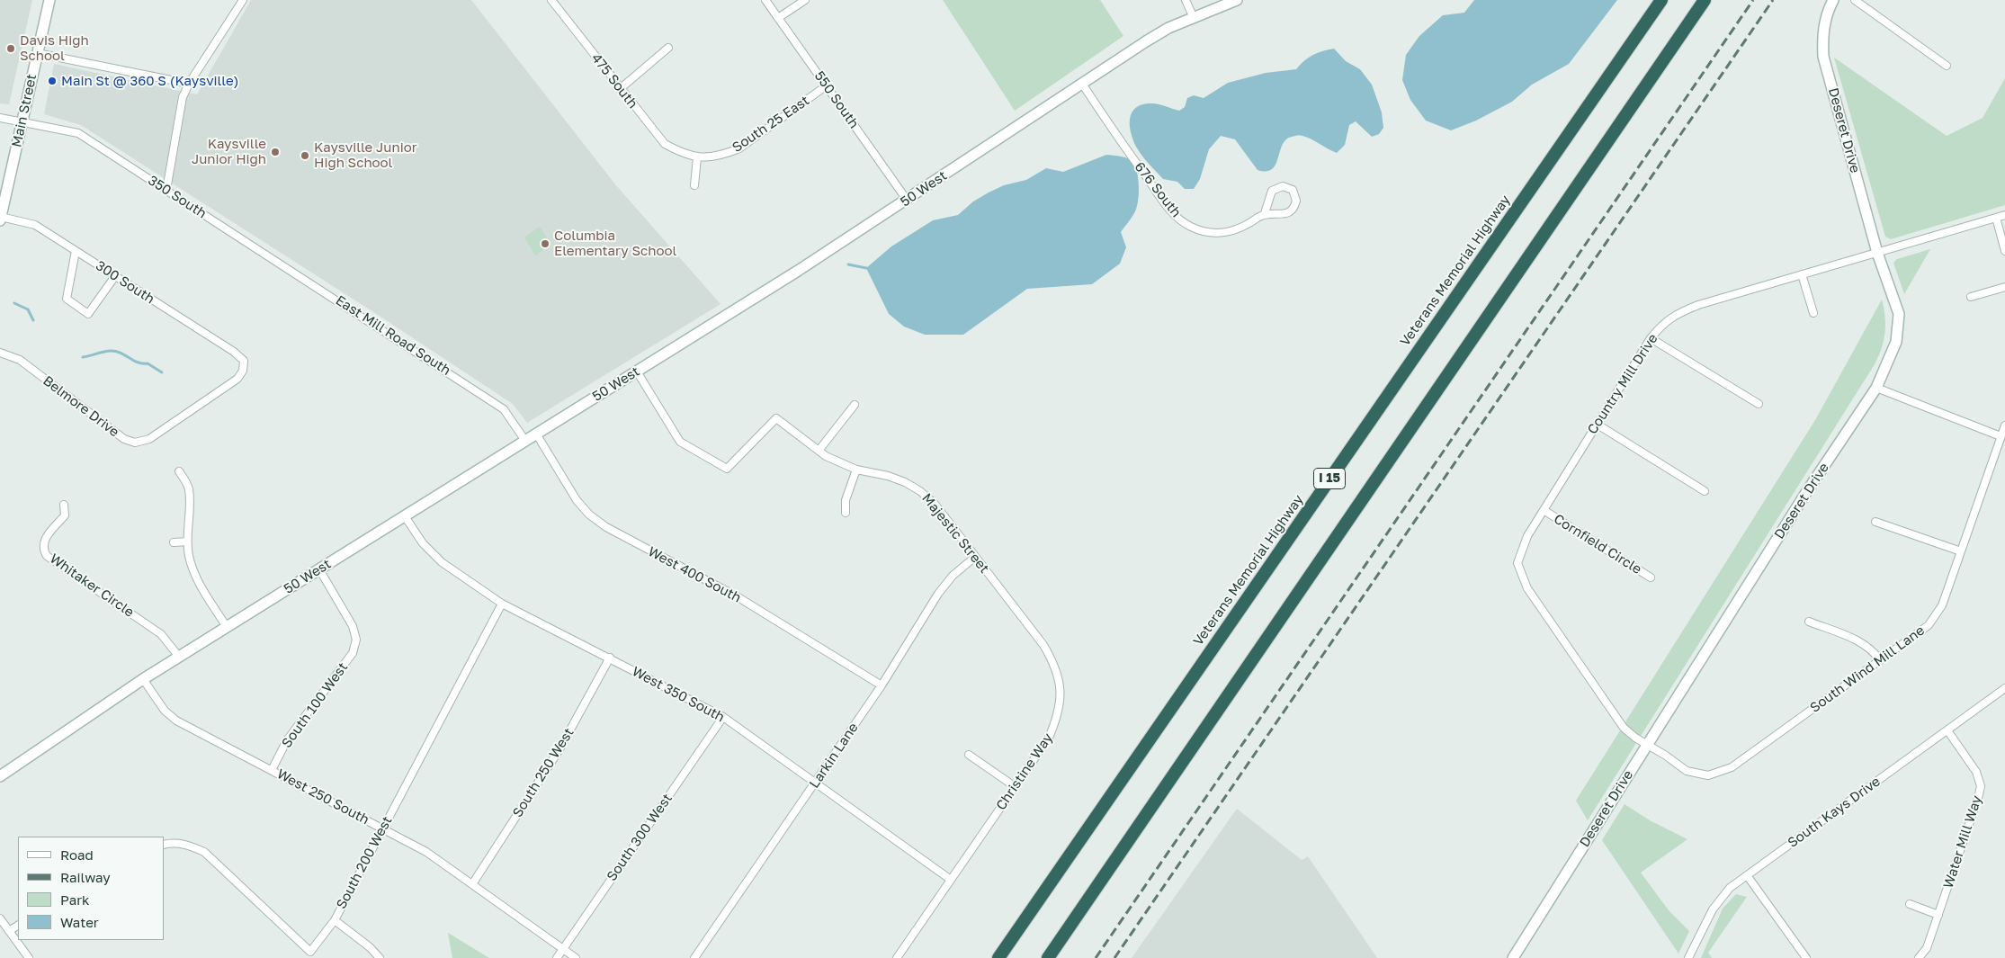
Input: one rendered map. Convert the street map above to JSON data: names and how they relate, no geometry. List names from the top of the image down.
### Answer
{
  "streets": {
    "highway": ["Veterans Memorial Highway", "I 15"],
    "street": [
      "475 South",
      "550 South",
      "Main Street",
      "South 25 East",
      "Deseret Drive",
      "50 West",
      "676 South",
      "350 South",
      "300 South",
      "East Mill Road South",
      "Country Mill Drive",
      "Belmore Drive",
      "Majestic Street",
      "Cornfield Circle",
      "West 400 South",
      "Whitaker Circle",
      "South Wind Mill Lane",
      "West 350 South",
      "South 100 West",
      "Larkin Lane",
      "Christine Way",
      "South 250 West",
      "West 250 South",
      "South Kays Drive",
      "South 300 West",
      "Water Mill Way",
      "South 200 West"
    ]
  },
  "crossings": [
    ["475 South", "South 25 East"],
    ["550 South", "South 25 East"],
    ["550 South", "50 West"],
    ["Main Street", "350 South"],
    ["Main Street", "300 South"],
    ["Deseret Drive", "Country Mill Drive"],
    ["Deseret Drive", "South Wind Mill Lane"],
    ["50 West", "676 South"],
    ["50 West", "East Mill Road South"],
    ["50 West", "Majestic Street"],
    ["50 West", "West 400 South"],
    ["50 West", "Whitaker Circle"],
    ["50 West", "West 350 South"],
    ["50 West", "South 100 West"],
    ["50 West", "West 250 South"],
    ["350 South", "East Mill Road South"],
    ["300 South", "Belmore Drive"],
    ["Country Mill Drive", "Cornfield Circle"],
    ["Country Mill Drive", "South Wind Mill Lane"],
    ["Majestic Street", "Larkin Lane"],
    ["Majestic Street", "Christine Way"],
    ["West 400 South", "Larkin Lane"],
    ["West 350 South", "Larkin Lane"],
    ["West 350 South", "Christine Way"],
    ["West 350 South", "South 250 West"],
    ["West 350 South", "South 300 West"],
    ["West 350 South", "South 200 West"],
    ["South 100 West", "West 250 South"],
    ["South 250 West", "West 250 South"],
    ["West 250 South", "South 300 West"],
    ["West 250 South", "South 200 West"],
    ["South Kays Drive", "Water Mill Way"]
  ],
  "places": [
    "Davis High School",
    "Main St @ 360 S (Kaysville)",
    "Kaysville Junior High",
    "Kaysville Junior High School",
    "Columbia Elementary School"
  ],
  "legend": [
    "Road",
    "Railway",
    "Park",
    "Water"
  ]
}
